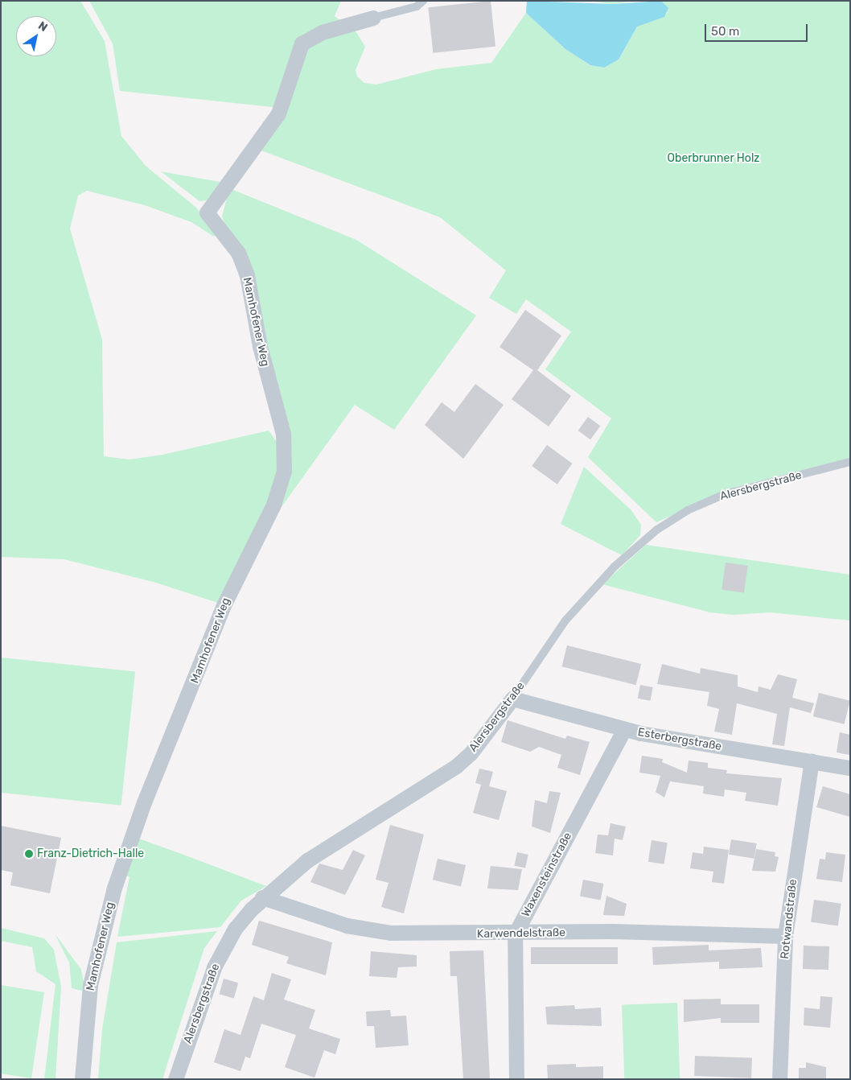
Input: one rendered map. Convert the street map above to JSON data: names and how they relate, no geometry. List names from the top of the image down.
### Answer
{
  "streets": {
    "street": [
      "Mamhofener Weg",
      "Alersbergstraße",
      "Esterbergstraße",
      "Waxensteinstraße",
      "Rotwandstraße",
      "Karwendelstraße"
    ]
  },
  "crossings": [
    ["Alersbergstraße", "Esterbergstraße"],
    ["Alersbergstraße", "Karwendelstraße"],
    ["Esterbergstraße", "Waxensteinstraße"],
    ["Esterbergstraße", "Rotwandstraße"],
    ["Waxensteinstraße", "Karwendelstraße"],
    ["Rotwandstraße", "Karwendelstraße"]
  ],
  "parks": ["Oberbrunner Holz"],
  "places": ["Franz-Dietrich-Halle"],
  "scale_bar": "50 m",
  "north": "top right"
}
